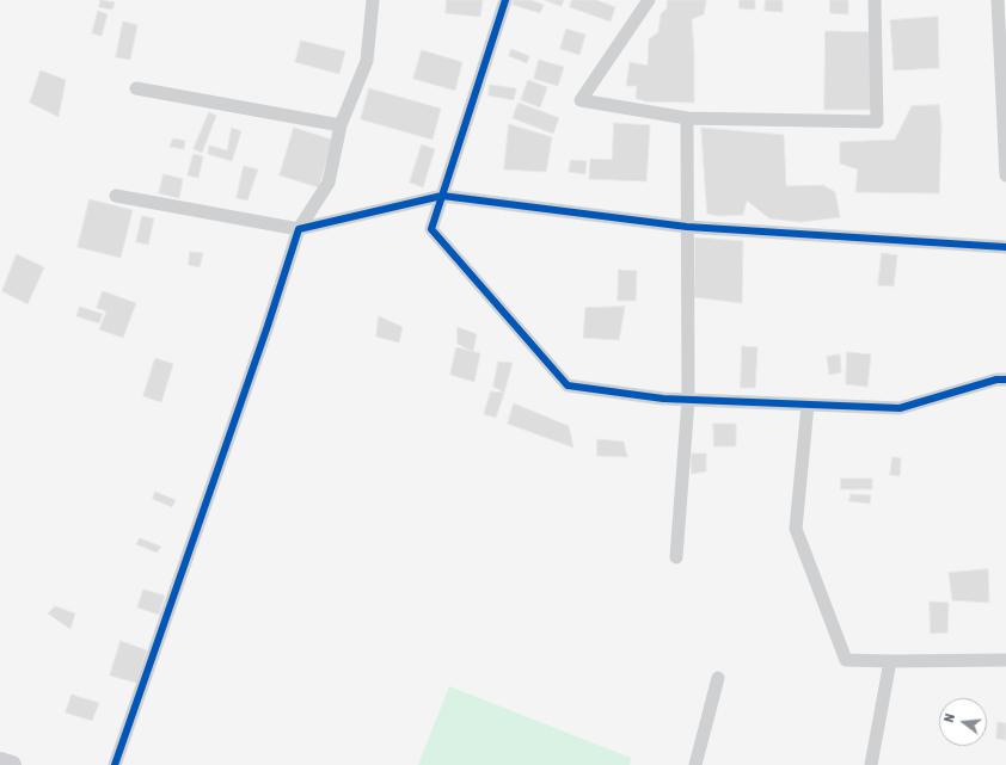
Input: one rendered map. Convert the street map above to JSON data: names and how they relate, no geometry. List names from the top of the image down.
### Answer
{
  "north": "left"
}
